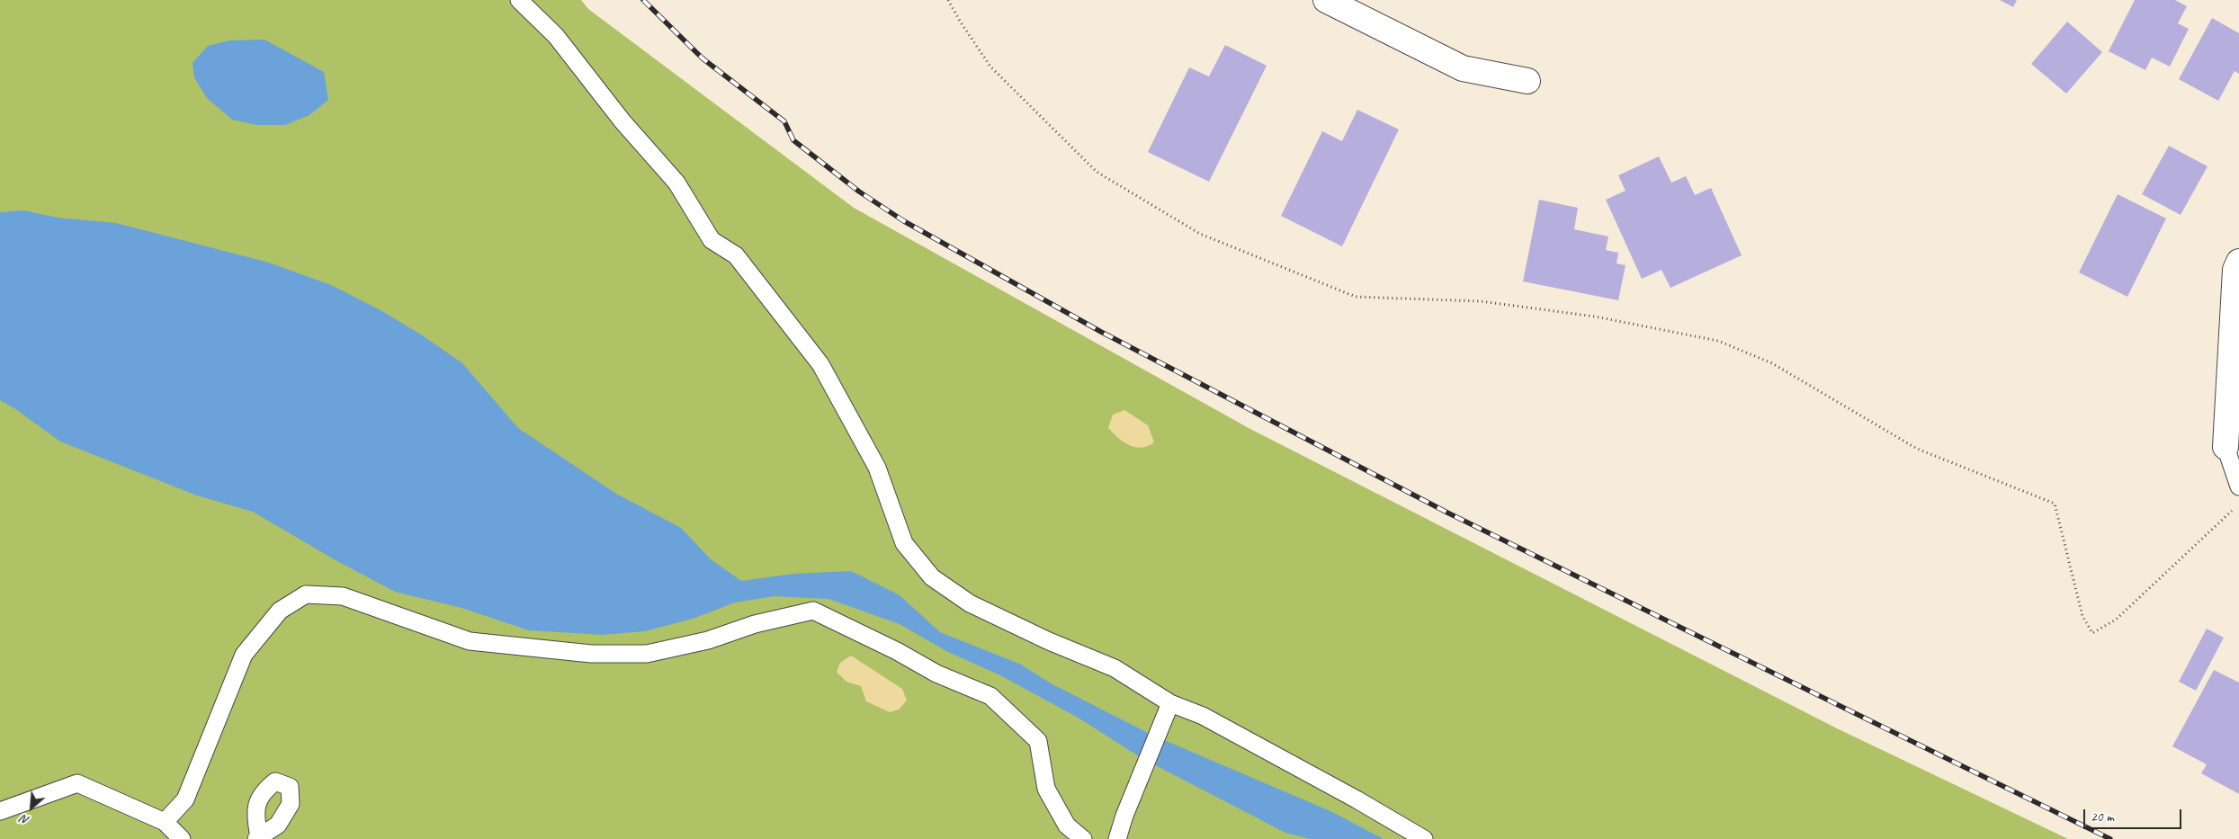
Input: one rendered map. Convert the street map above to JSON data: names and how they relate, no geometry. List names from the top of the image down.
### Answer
{
  "scale_bar": "20 m",
  "north": "bottom left"
}
